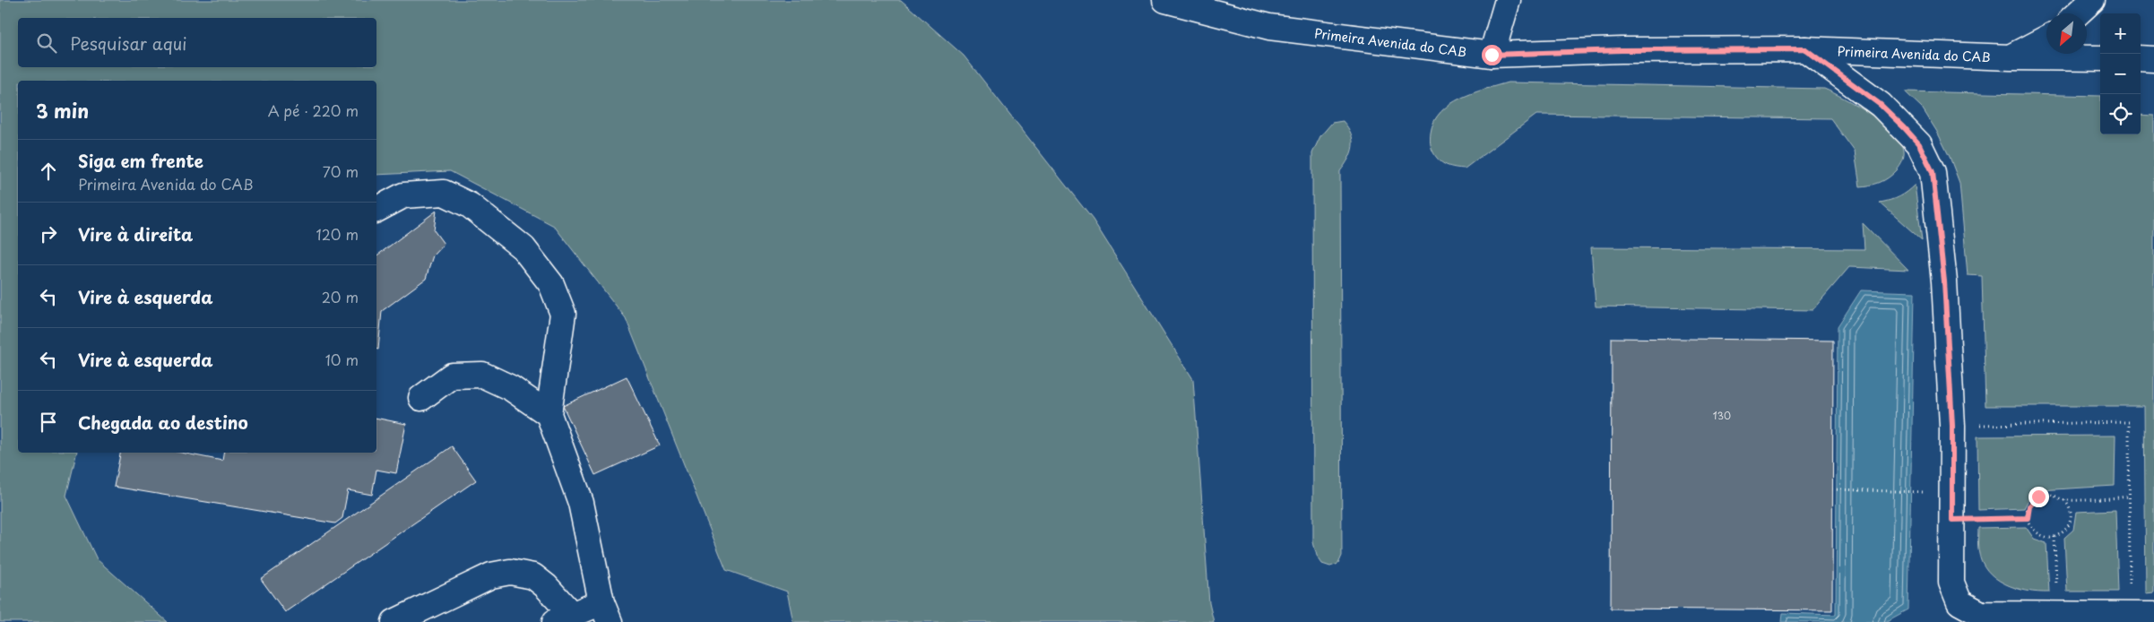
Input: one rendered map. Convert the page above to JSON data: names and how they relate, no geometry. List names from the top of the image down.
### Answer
{
  "streets": {
    "main road": ["Primeira Avenida do CAB"]
  },
  "house_numbers": ["130"],
  "north": "bottom left",
  "page": {
    "map_buttons": ["+", "−"],
    "search": "Pesquisar aqui",
    "heading": ["3 min", "A pé · 220 m"],
    "list": [
      ["Siga em frente", "Primeira Avenida do CAB", "70 m"],
      ["Vire à direita", "120 m"],
      ["Vire à esquerda", "20 m"],
      ["Vire à esquerda", "10 m"],
      "Chegada ao destino"
    ]
  }
}
